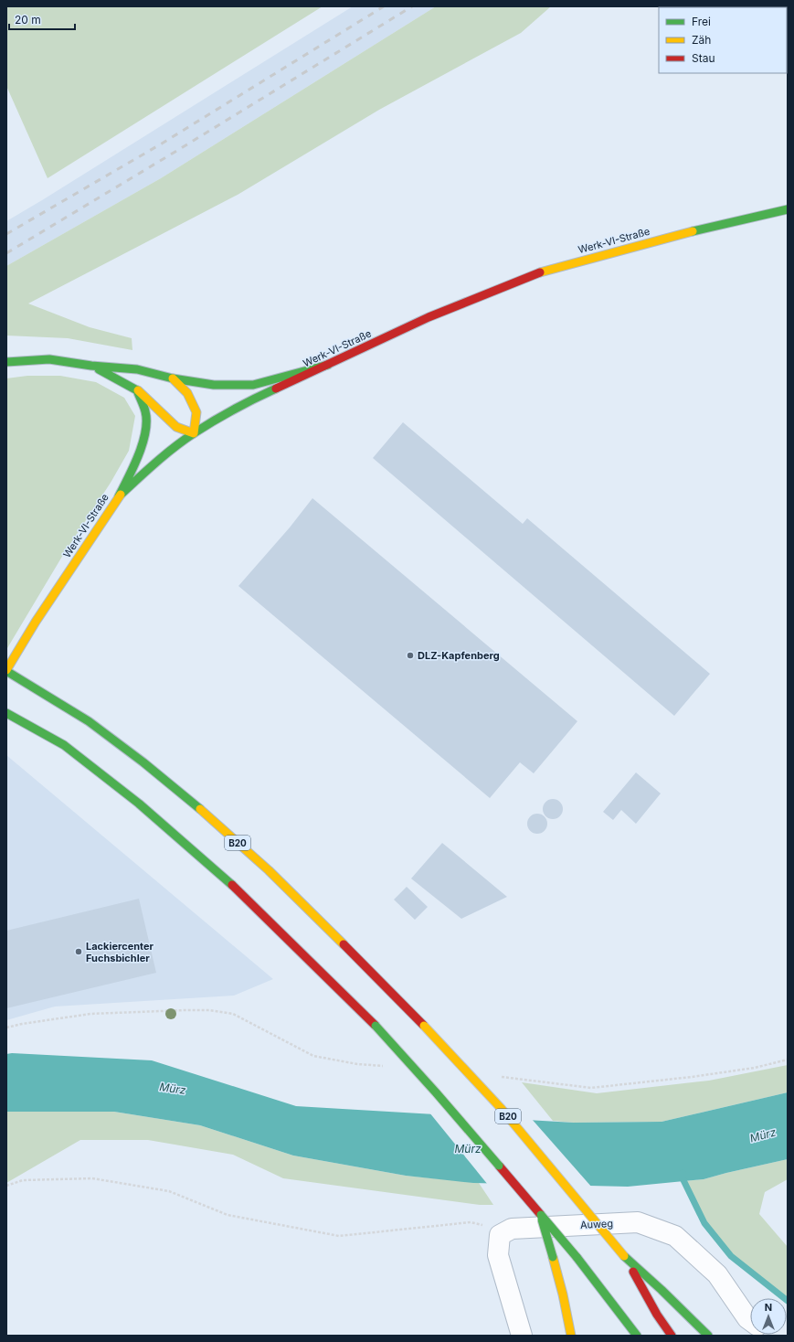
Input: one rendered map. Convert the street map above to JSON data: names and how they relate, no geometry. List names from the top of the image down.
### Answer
{
  "streets": {
    "main road": ["Werk-VI-Straße", "B20"],
    "street": ["Auweg"]
  },
  "crossings": [
    ["Werk-VI-Straße", "B20"]
  ],
  "water": ["Mürz"],
  "places": ["DLZ-Kapfenberg", "Lackiercenter Fuchsbichler"],
  "legend": ["Frei", "Zäh", "Stau"],
  "scale_bar": "20 m",
  "north": "top"
}
